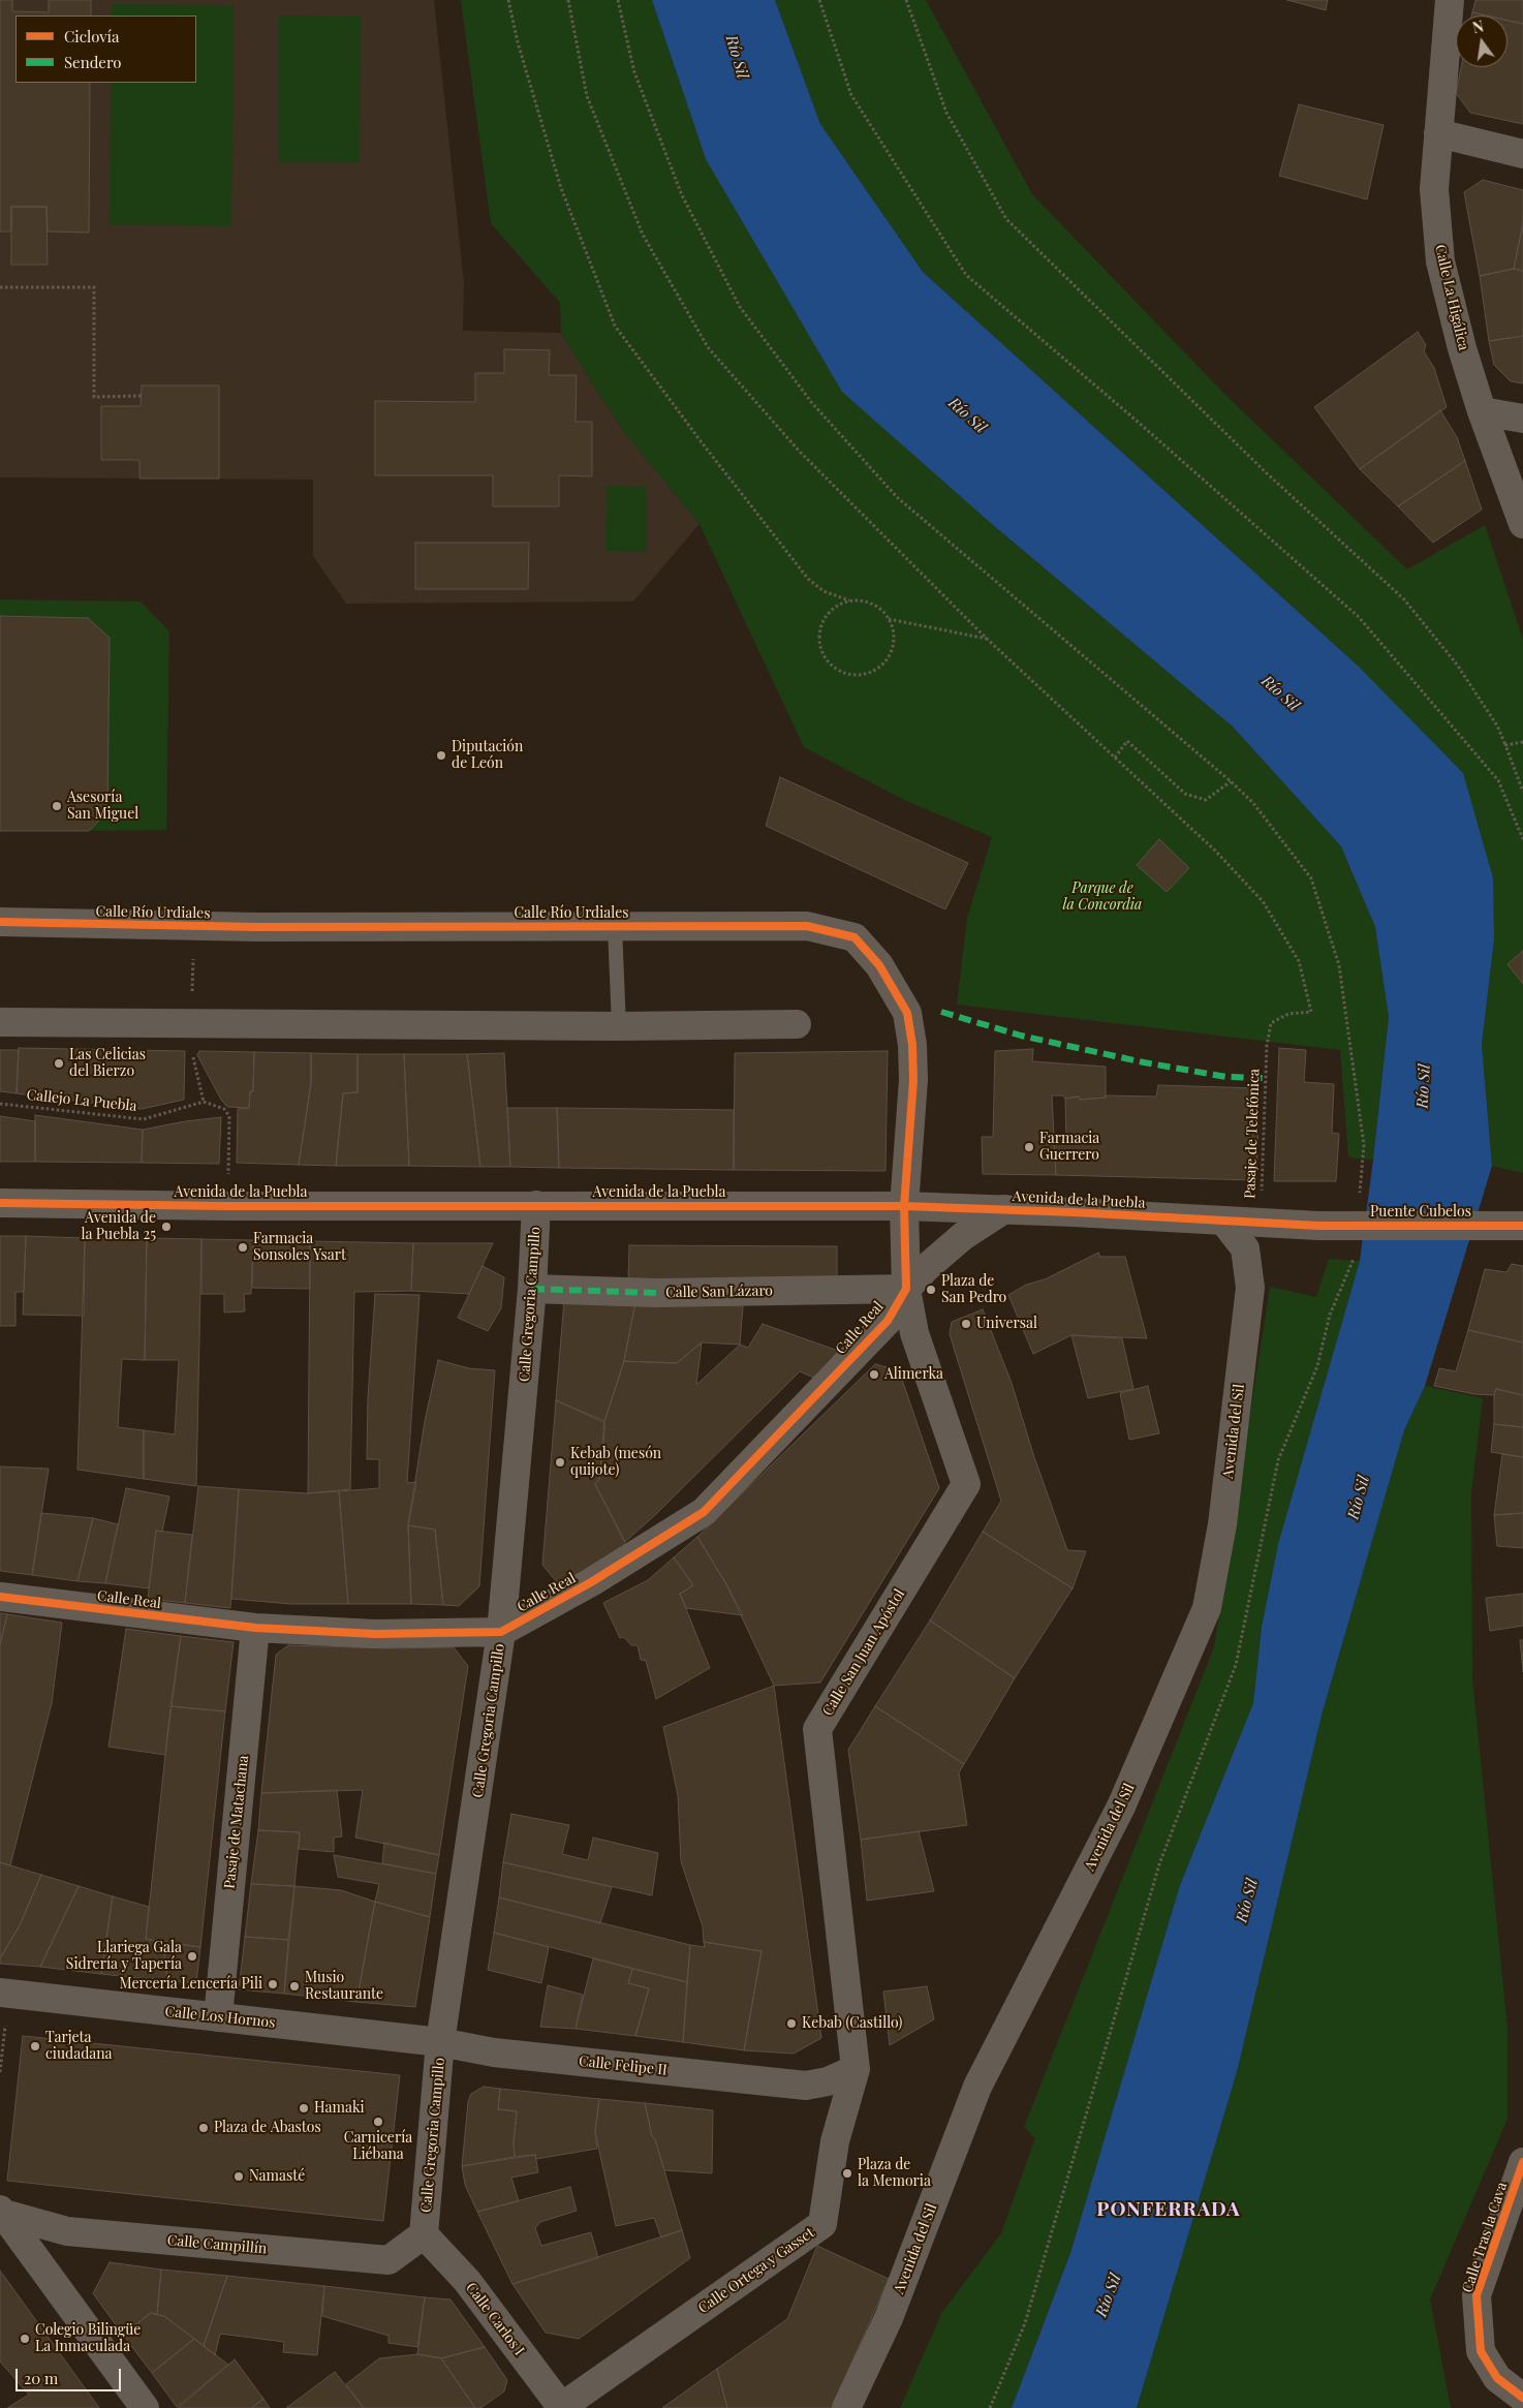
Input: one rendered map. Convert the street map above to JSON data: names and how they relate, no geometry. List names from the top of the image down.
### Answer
{
  "streets": {
    "street": [
      "Calle La Higálica",
      "Calle Río Urdiales",
      "Avenida de la Puebla",
      "Puente Cubelos",
      "Calle San Lázaro",
      "Calle Gregoria Campillo",
      "Calle Real",
      "Avenida del Sil",
      "Calle San Juan Apóstol",
      "Pasaje de Matachana",
      "Calle Los Hornos",
      "Calle Felipe II",
      "Calle Tras la Cava",
      "Calle Campillín",
      "Calle Ortega y Gasset",
      "Calle Carlos I"
    ],
    "path": ["Callejo La Puebla", "Pasaje de Telefónica"]
  },
  "crossings": [
    ["Calle Río Urdiales", "Avenida de la Puebla"],
    ["Pasaje de Telefónica", "Avenida de la Puebla"],
    ["Avenida de la Puebla", "Puente Cubelos"],
    ["Avenida de la Puebla", "Calle Gregoria Campillo"],
    ["Avenida de la Puebla", "Avenida del Sil"],
    ["Calle San Lázaro", "Calle Gregoria Campillo"],
    ["Calle San Lázaro", "Calle Real"],
    ["Calle San Lázaro", "Calle San Juan Apóstol"],
    ["Calle Gregoria Campillo", "Calle Real"],
    ["Calle Gregoria Campillo", "Calle Los Hornos"],
    ["Calle Gregoria Campillo", "Calle Felipe II"],
    ["Calle Gregoria Campillo", "Calle Campillín"],
    ["Calle Gregoria Campillo", "Calle Carlos I"],
    ["Calle Real", "Calle San Juan Apóstol"],
    ["Calle Real", "Pasaje de Matachana"],
    ["Calle San Juan Apóstol", "Calle Felipe II"],
    ["Calle San Juan Apóstol", "Calle Ortega y Gasset"],
    ["Pasaje de Matachana", "Calle Los Hornos"],
    ["Calle Los Hornos", "Calle Felipe II"],
    ["Calle Felipe II", "Calle Ortega y Gasset"],
    ["Calle Campillín", "Calle Carlos I"],
    ["Calle Ortega y Gasset", "Calle Carlos I"]
  ],
  "districts": ["PONFERRADA"],
  "water": ["Río Sil"],
  "parks": ["Parque de la Concordia"],
  "places": [
    "Diputación de León",
    "Asesoría San Miguel",
    "Las Celicias del Bierzo",
    "Farmacia Guerrero",
    "Avenida de la Puebla 25",
    "Farmacia Sonsoles Ysart",
    "Plaza de San Pedro",
    "Universal",
    "Alimerka",
    "Kebab (mesón quijote)",
    "Llariega Gala Sidrería y Tapería",
    "Mercería Lencería Pili",
    "Musio Restaurante",
    "Kebab (Castillo)",
    "Tarjeta ciudadana",
    "Hamaki",
    "Carnicería Liébana",
    "Plaza de Abastos",
    "Plaza de la Memoria",
    "Namasté",
    "Colegio Bilingüe La Inmaculada"
  ],
  "legend": ["Ciclovía", "Sendero"],
  "scale_bar": "20 m",
  "north": "top"
}
